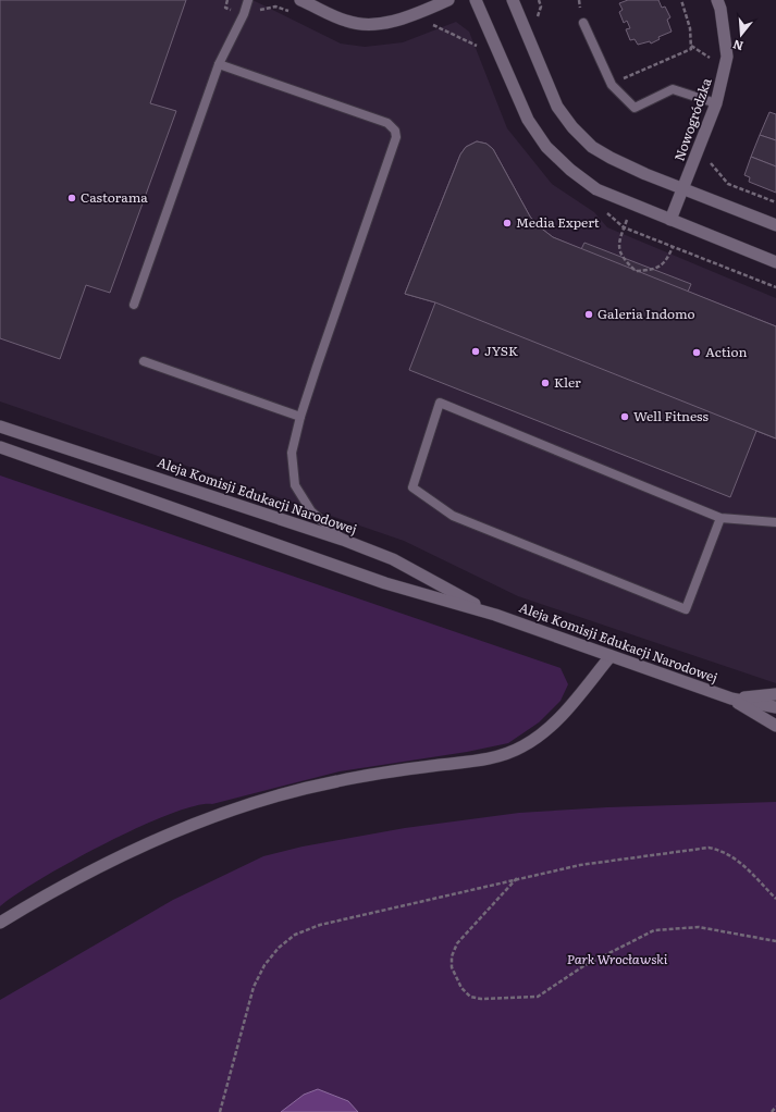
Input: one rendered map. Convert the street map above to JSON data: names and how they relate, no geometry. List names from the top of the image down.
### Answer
{
  "streets": {
    "street": ["Nowogródzka", "Aleja Komisji Edukacji Narodowej"]
  },
  "parks": ["Park Wrocławski"],
  "places": [
    "Castorama",
    "Media Expert",
    "Galeria Indomo",
    "JYSK",
    "Action",
    "Kler",
    "Well Fitness"
  ],
  "north": "bottom"
}
